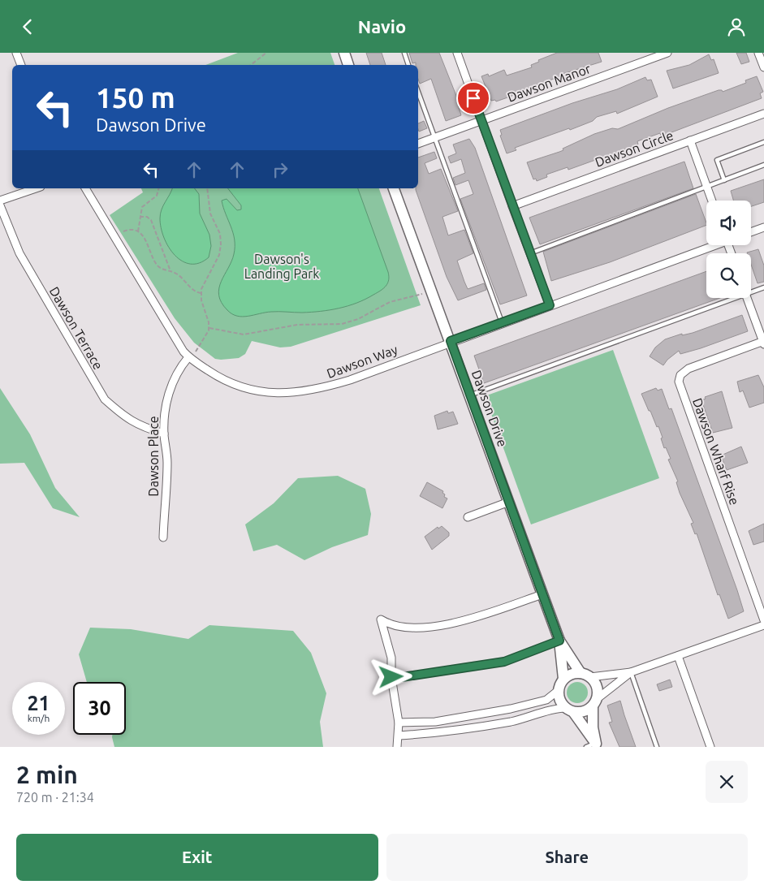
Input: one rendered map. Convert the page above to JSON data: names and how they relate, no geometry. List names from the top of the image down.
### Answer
{
  "streets": {
    "street": [
      "Dawson Manor",
      "Dawson Circle",
      "Dawson Terrace",
      "Dawson Way",
      "Dawson Drive",
      "Dawson Wharf Rise",
      "Dawson Place"
    ]
  },
  "crossings": [
    ["Dawson Terrace", "Dawson Place"],
    ["Dawson Way", "Dawson Drive"],
    ["Dawson Way", "Dawson Place"]
  ],
  "parks": ["Dawson's Landing Park"],
  "page": {
    "header": "Navio",
    "turn": ["150 m", "Dawson Drive"],
    "speed": "21 km/h",
    "limit": "30",
    "heading": ["2 min", "720 m · 21:34"],
    "buttons": ["Exit", "Share"]
  }
}
